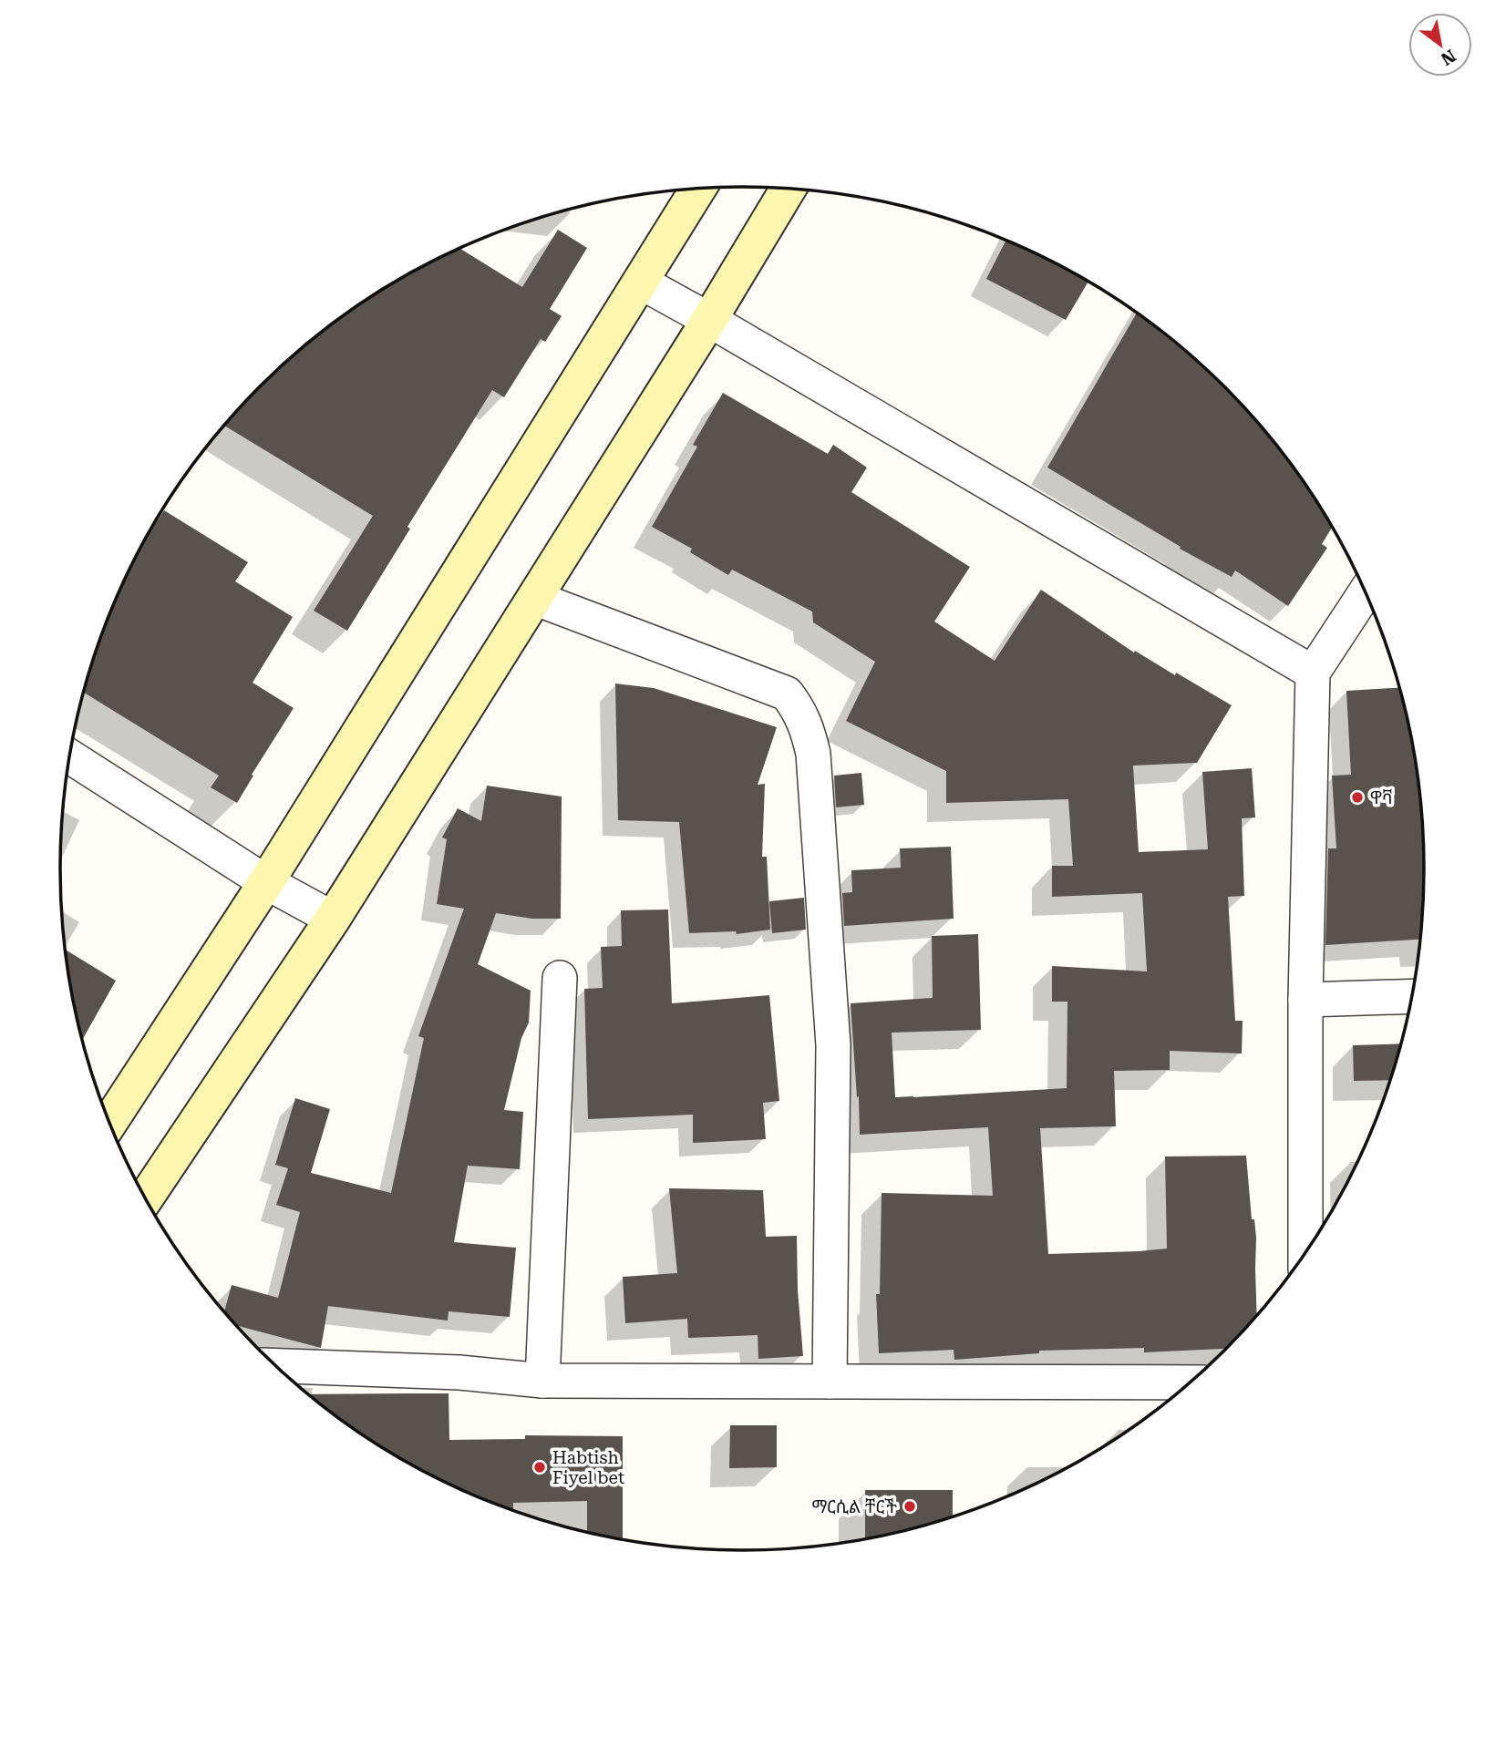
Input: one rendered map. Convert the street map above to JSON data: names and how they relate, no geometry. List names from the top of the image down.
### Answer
{
  "places": ["ዋቫ", "Habtish Fiyel bet", "ማርሲል ቸርች"],
  "north": "bottom right"
}
